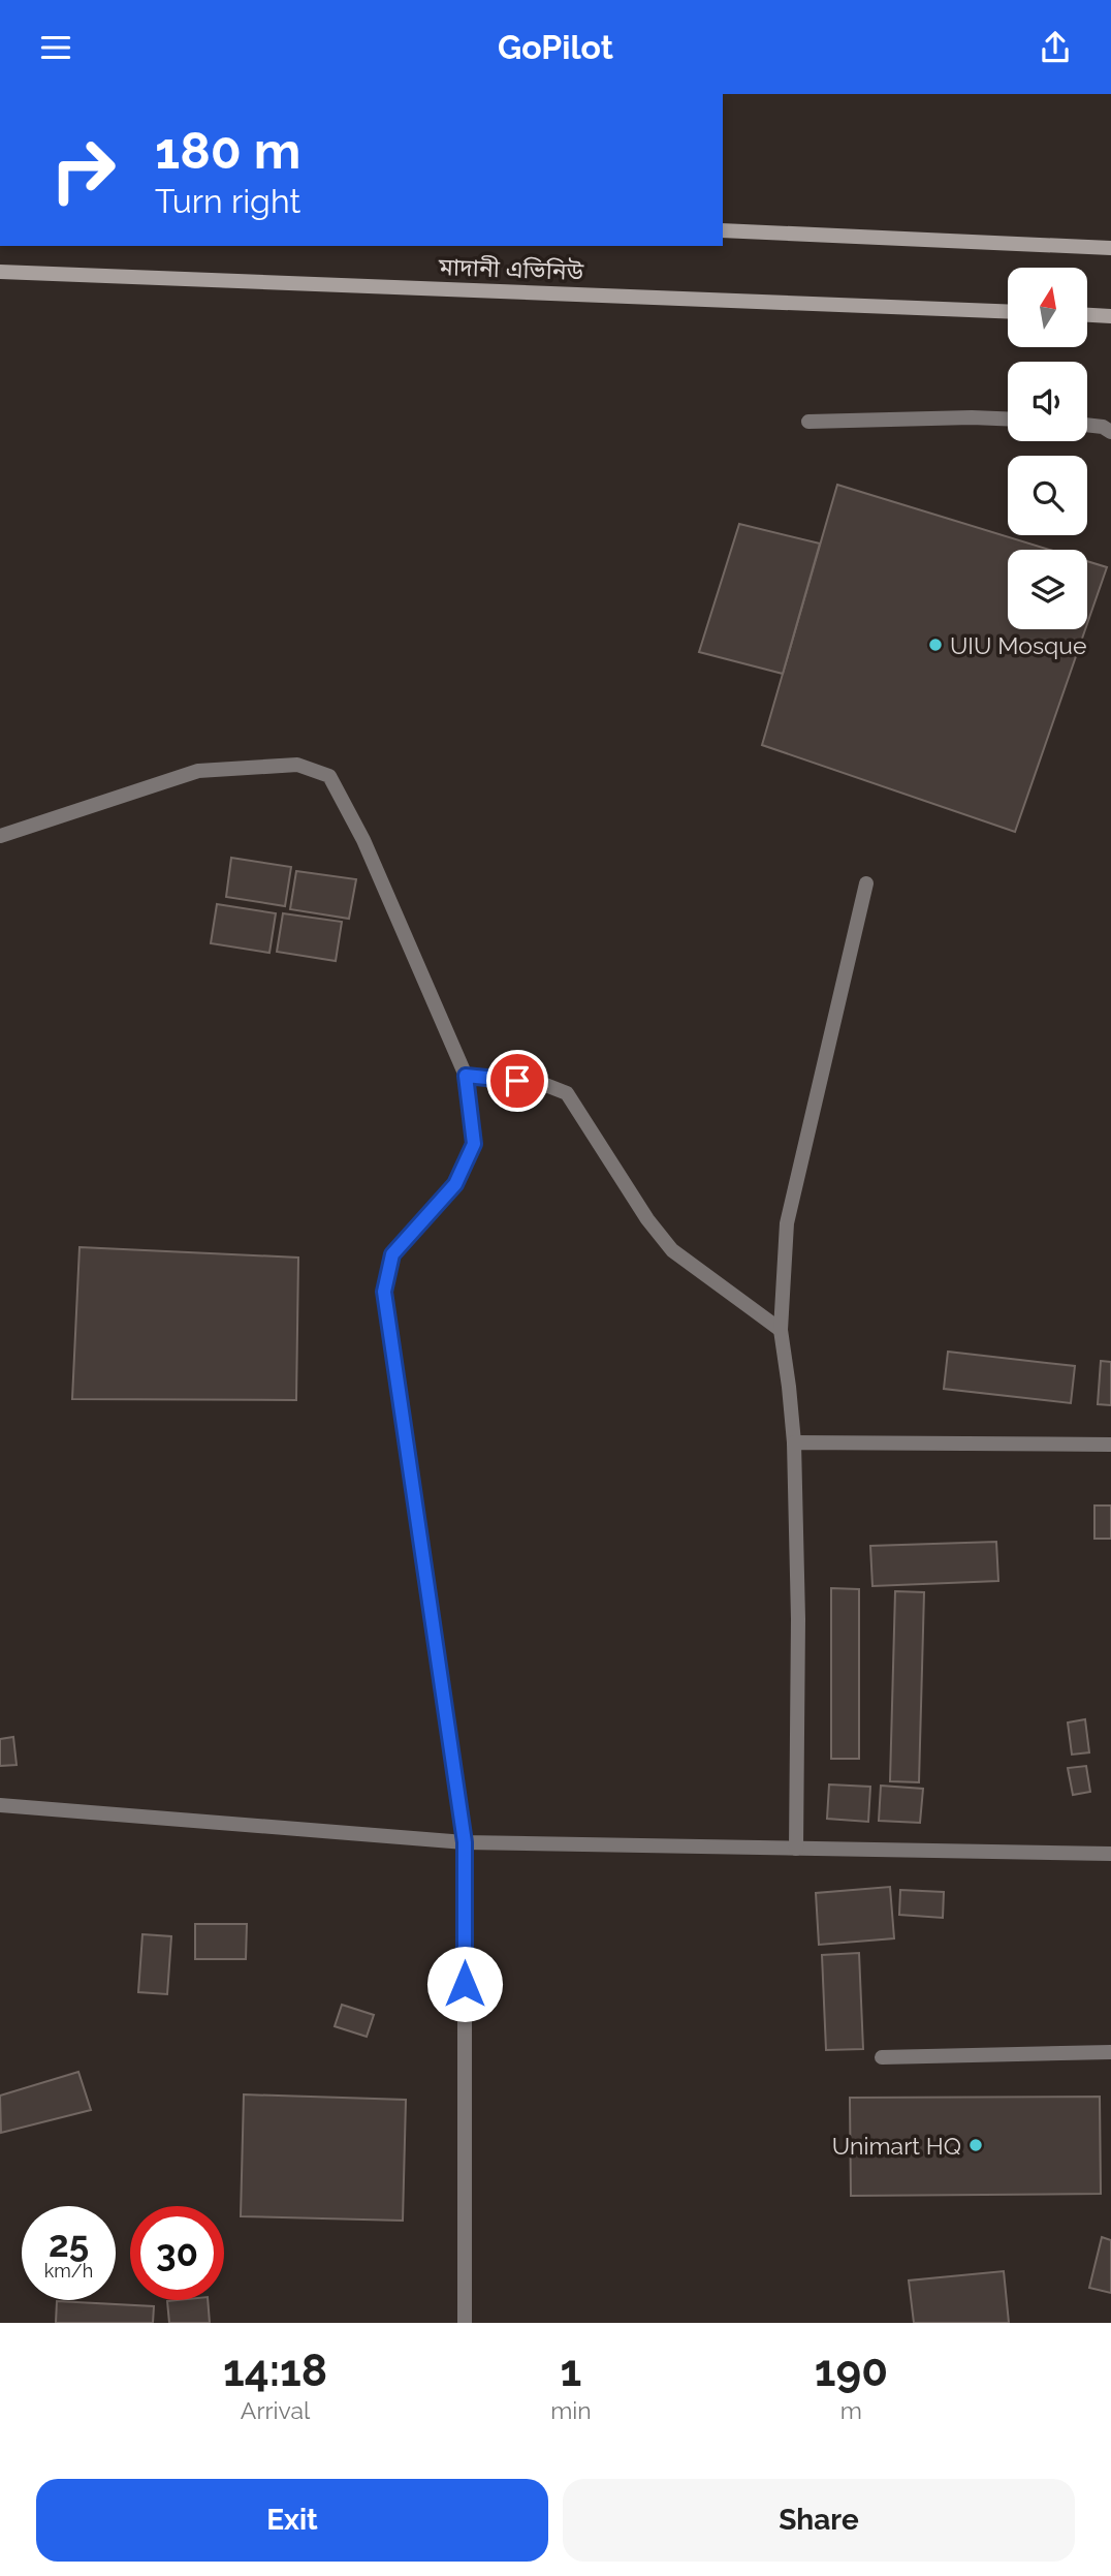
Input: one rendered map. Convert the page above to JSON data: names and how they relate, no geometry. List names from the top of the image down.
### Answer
{
  "streets": {
    "main road": ["মাদানী এভিনিউ"]
  },
  "places": ["UIU Mosque", "Unimart HQ"],
  "north": "top",
  "page": {
    "header": "GoPilot",
    "turn": ["180 m", "Turn right"],
    "speed": "25 km/h",
    "limit": "30",
    "eta": [
      "14:18",
      "Arrival",
      "1",
      "min",
      "190",
      "m"
    ],
    "buttons": ["Exit", "Share"]
  }
}
